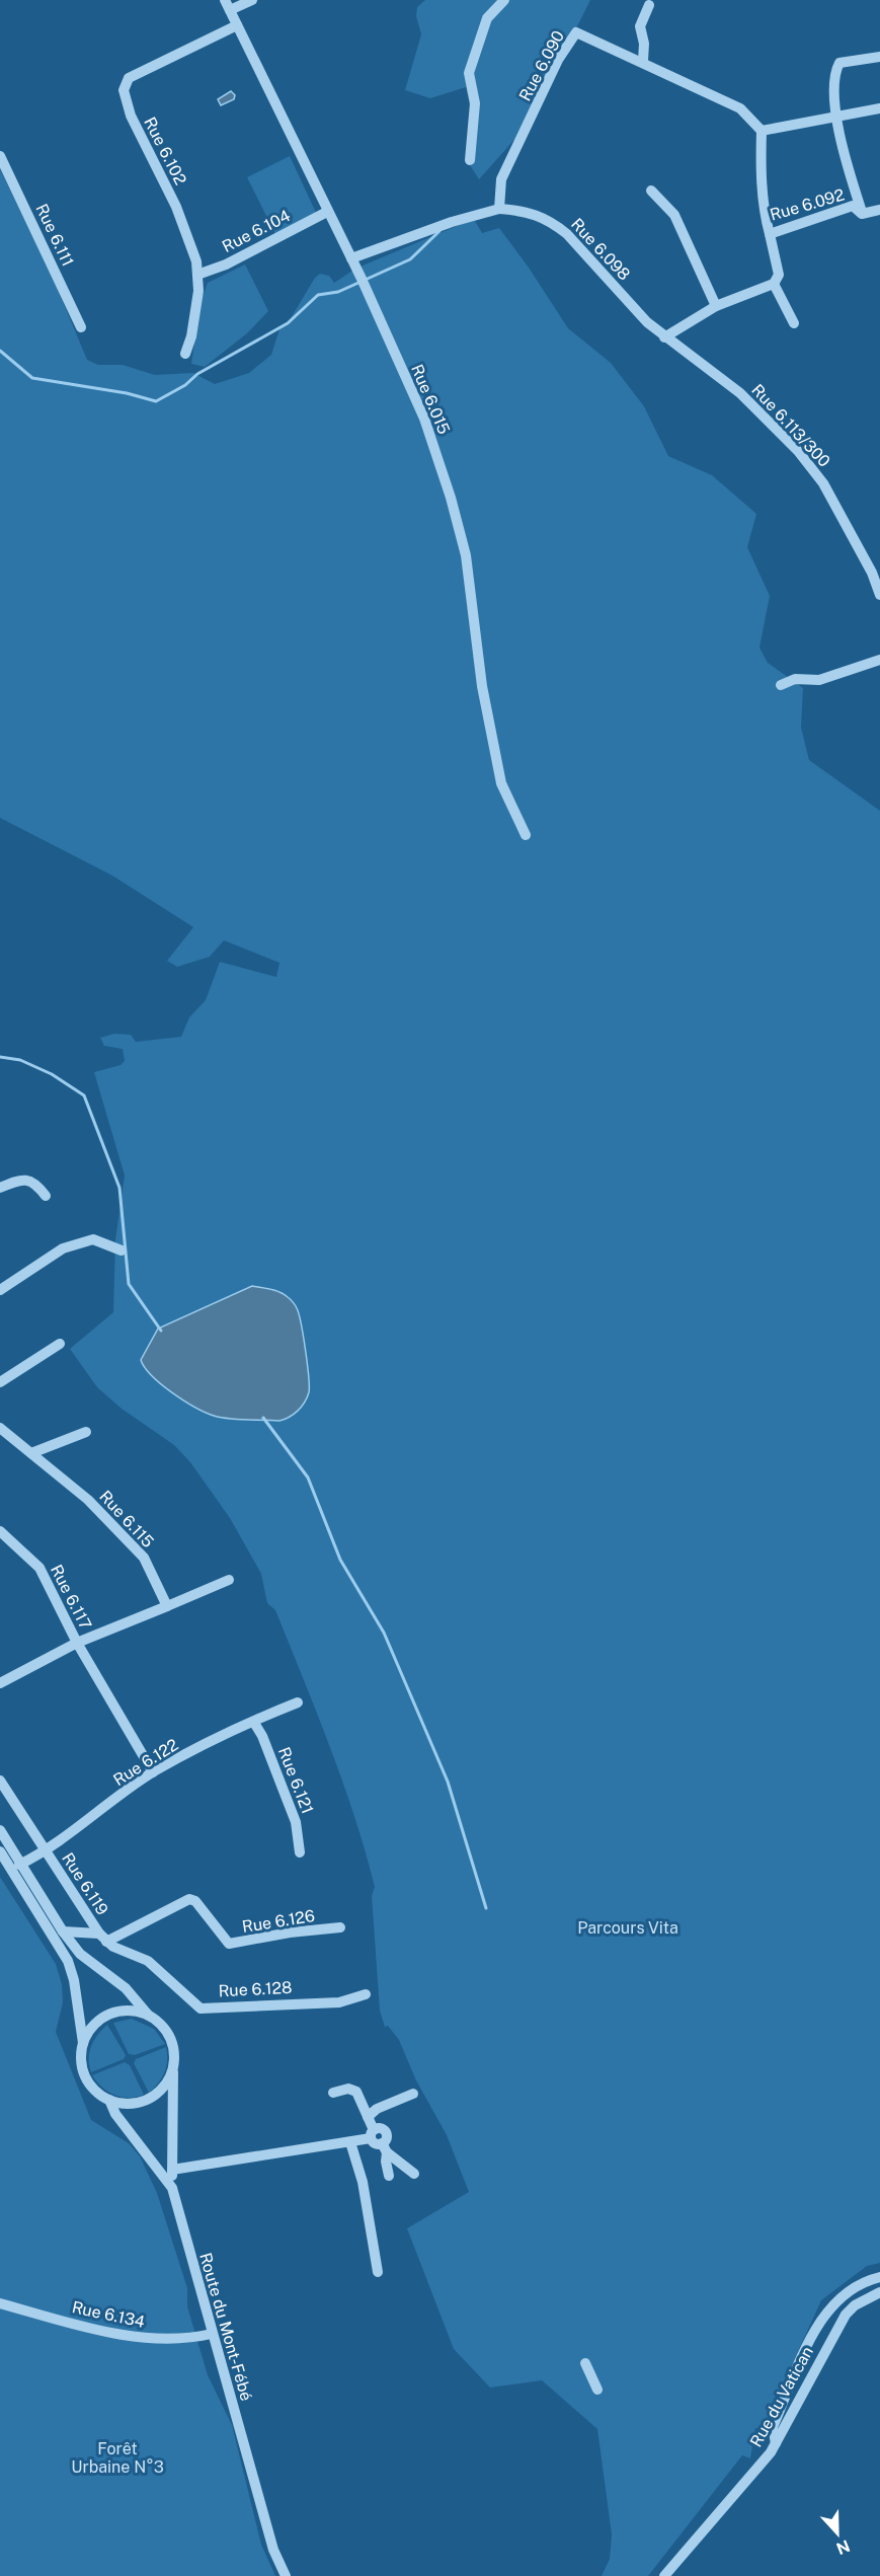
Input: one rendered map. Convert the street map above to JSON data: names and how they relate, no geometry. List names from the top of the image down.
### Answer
{
  "streets": {
    "street": [
      "Rue 6.090",
      "Rue 6.102",
      "Rue 6.092",
      "Rue 6.104",
      "Rue 6.111",
      "Rue 6.098",
      "Rue 6.015",
      "Rue 6.113/300",
      "Rue 6.115",
      "Rue 6.117",
      "Rue 6.122",
      "Rue 6.121",
      "Rue 6.119",
      "Rue 6.126",
      "Rue 6.128",
      "Rue 6.134",
      "Route du Mont-Fébé",
      "Rue du Vatican"
    ]
  },
  "crossings": [
    ["Rue 6.090", "Rue 6.092"],
    ["Rue 6.090", "Rue 6.098"],
    ["Rue 6.102", "Rue 6.104"],
    ["Rue 6.102", "Rue 6.015"],
    ["Rue 6.104", "Rue 6.015"],
    ["Rue 6.098", "Rue 6.113/300"],
    ["Rue 6.122", "Rue 6.121"],
    ["Rue 6.122", "Rue 6.119"],
    ["Rue 6.119", "Rue 6.126"],
    ["Rue 6.119", "Rue 6.128"],
    ["Rue 6.126", "Rue 6.128"],
    ["Rue 6.134", "Route du Mont-Fébé"]
  ],
  "parks": ["Parcours Vita", "Forêt Urbaine N°3"],
  "north": "bottom"
}
